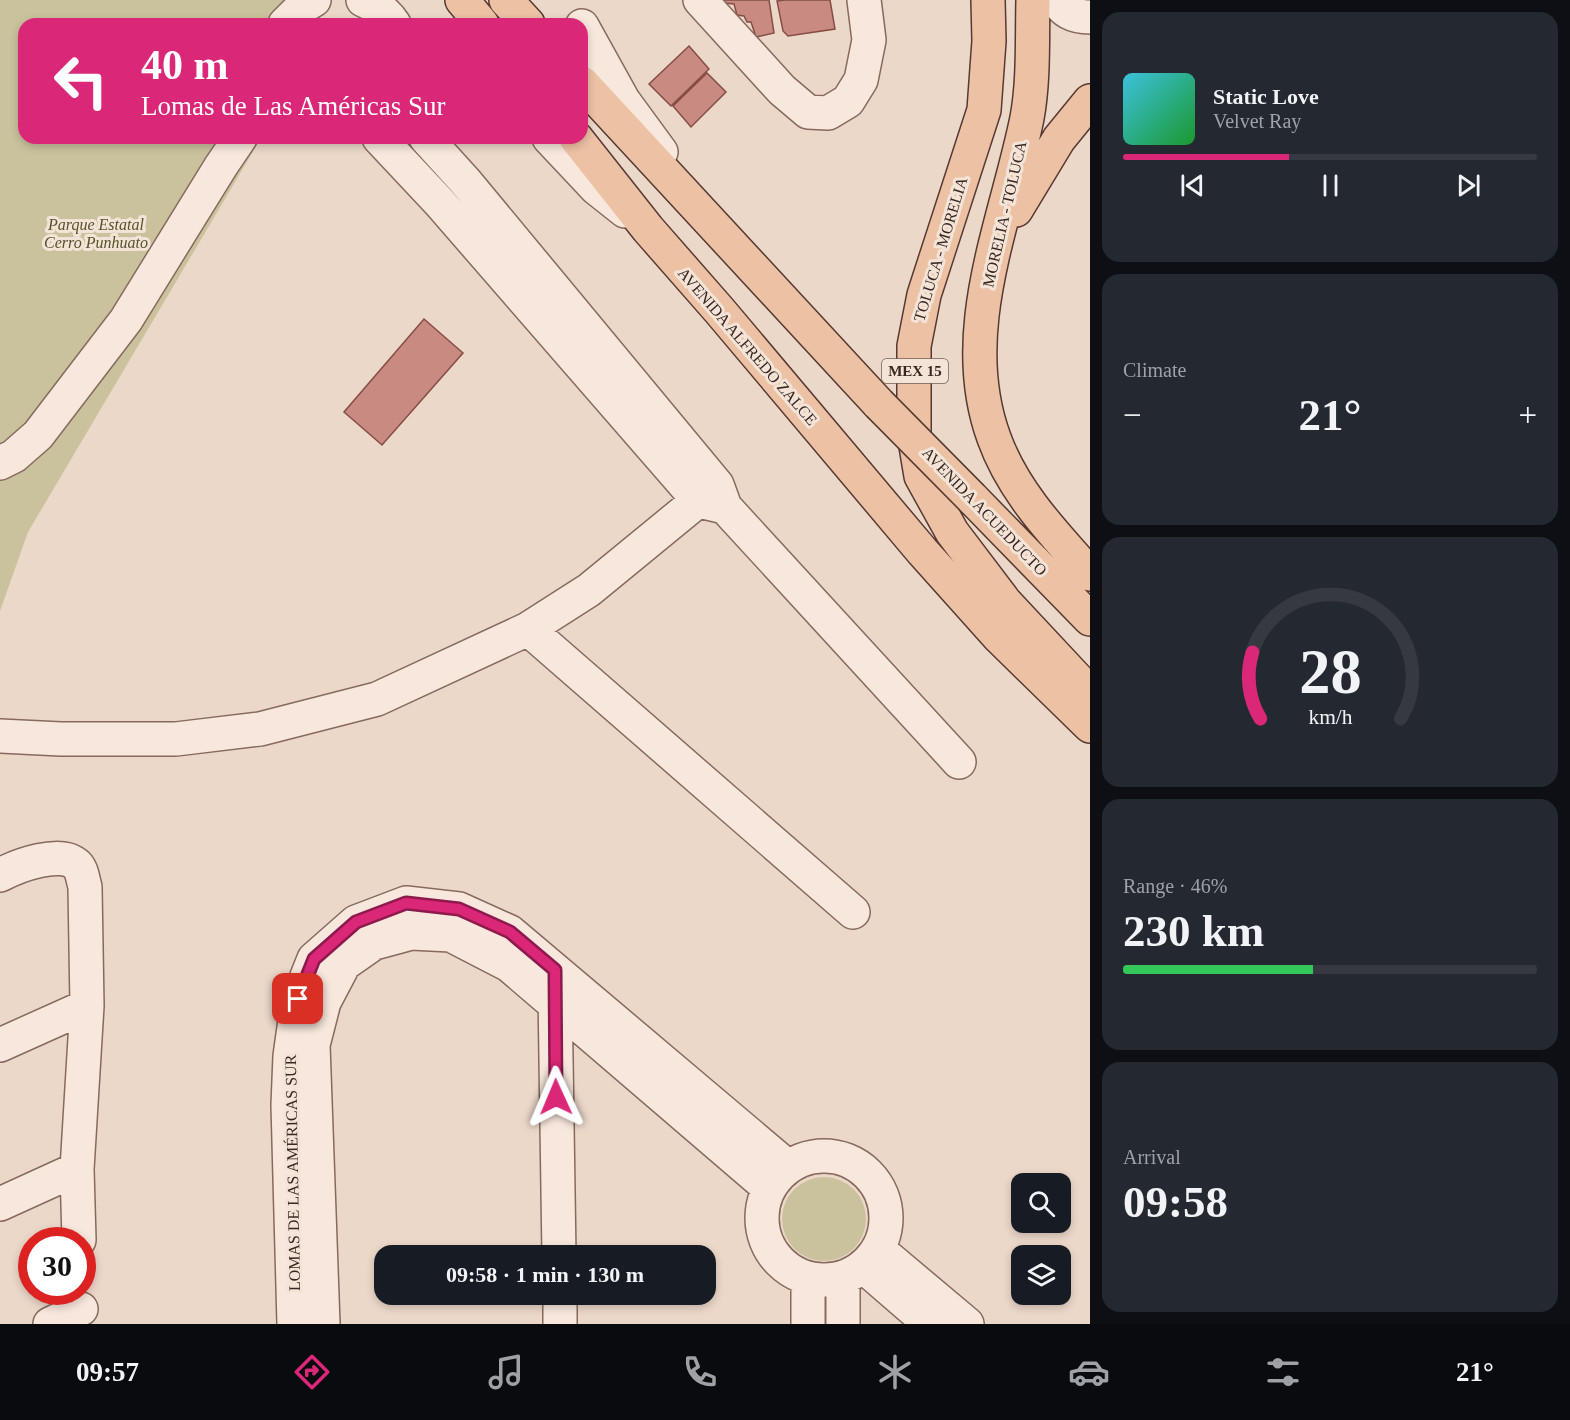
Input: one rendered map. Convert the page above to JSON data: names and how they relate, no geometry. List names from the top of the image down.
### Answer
{
  "streets": {
    "main road": [
      "MORELIA - TOLUCA",
      "TOLUCA - MORELIA",
      "AVENIDA ALFREDO ZALCE",
      "MEX 15",
      "AVENIDA ACUEDUCTO"
    ],
    "street": ["LOMAS DE LAS AMÉRICAS SUR"]
  },
  "parks": ["Parque Estatal Cerro Punhuato"],
  "page": {
    "turn": ["40 m", "Lomas de Las Américas Sur"],
    "song": ["Static Love", "Velvet Ray"],
    "tile": [
      "Climate",
      ["Range · 46%", "230 km"],
      ["Arrival", "09:58"]
    ],
    "heat": ["−", "21°", "+"],
    "limit": "30",
    "trip": "09:58 · 1 min · 130 m",
    "tabs": ["09:57", "21°"],
    "gauge": ["28", "km/h"]
  }
}
